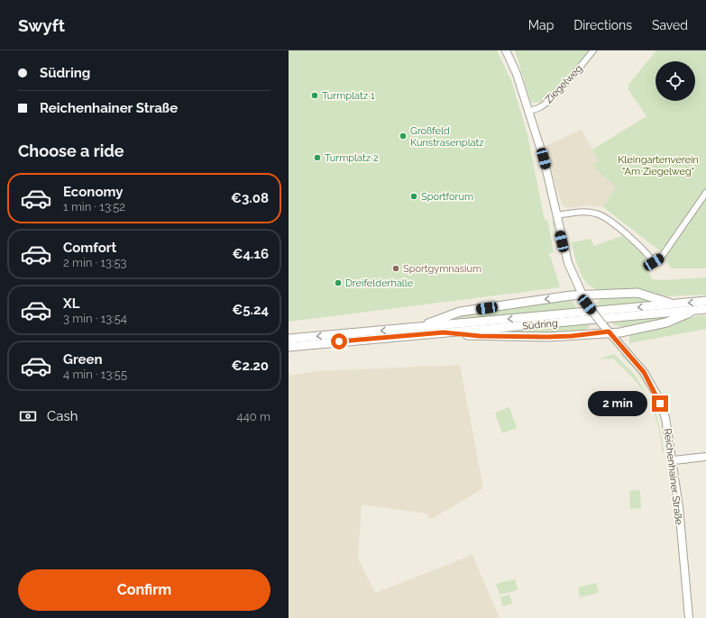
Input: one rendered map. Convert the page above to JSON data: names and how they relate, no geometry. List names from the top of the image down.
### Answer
{
  "streets": {
    "main road": ["Südring", "Reichenhainer Straße"],
    "street": ["Ziegelweg"]
  },
  "crossings": [
    ["Ziegelweg", "Reichenhainer Straße"]
  ],
  "parks": ["Kleingartenverein \"Am Ziegelweg\""],
  "places": [
    "Turmplatz 1",
    "Großfeld Kunstrasenplatz",
    "Turmplatz 2",
    "Sportforum",
    "Sportgymnasium",
    "Dreifelderhalle"
  ],
  "page": {
    "header": "Swyft",
    "nav": ["Map", "Directions", "Saved"],
    "banner": ["Südring", "Reichenhainer Straße"],
    "heading": "Choose a ride",
    "list": [
      {
        "name": "Economy",
        "note": "1 min · 13:52",
        "value": "€3.08"
      },
      {
        "name": "Comfort",
        "note": "2 min · 13:53",
        "value": "€4.16"
      },
      {
        "name": "XL",
        "note": "3 min · 13:54",
        "value": "€5.24"
      },
      {
        "name": "Green",
        "note": "4 min · 13:55",
        "value": "€2.20"
      }
    ],
    "bubble": "2 min",
    "pay": ["Cash", "440 m"],
    "buttons": "Confirm"
  }
}
